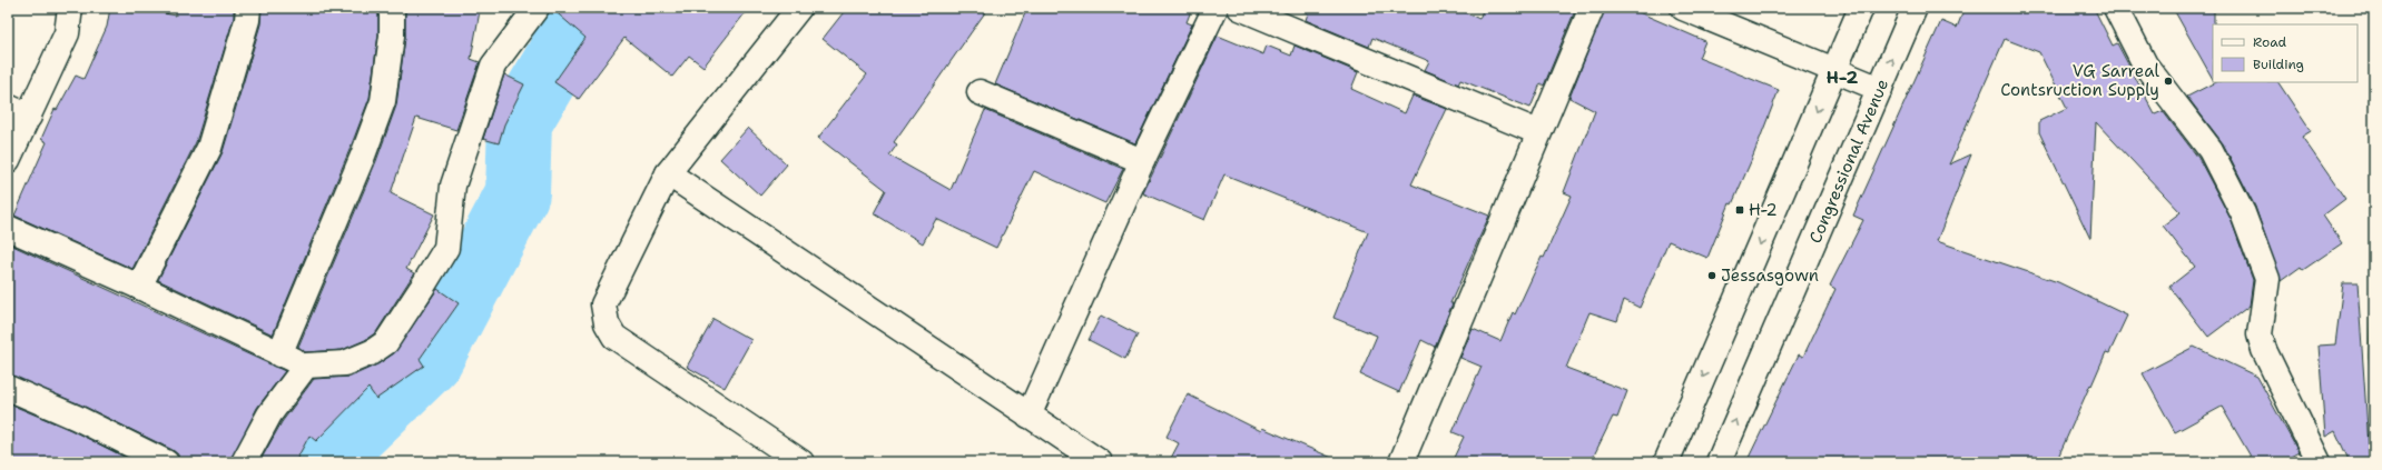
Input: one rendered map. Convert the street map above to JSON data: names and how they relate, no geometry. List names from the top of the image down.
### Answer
{
  "streets": {
    "street": ["Congressional Avenue"]
  },
  "districts": ["H-2"],
  "places": {
    "other": ["VG Sarreal Contsruction Supply", "Jessasgown"],
    "transit": ["H-2"]
  },
  "legend": ["Road", "Building"]
}
